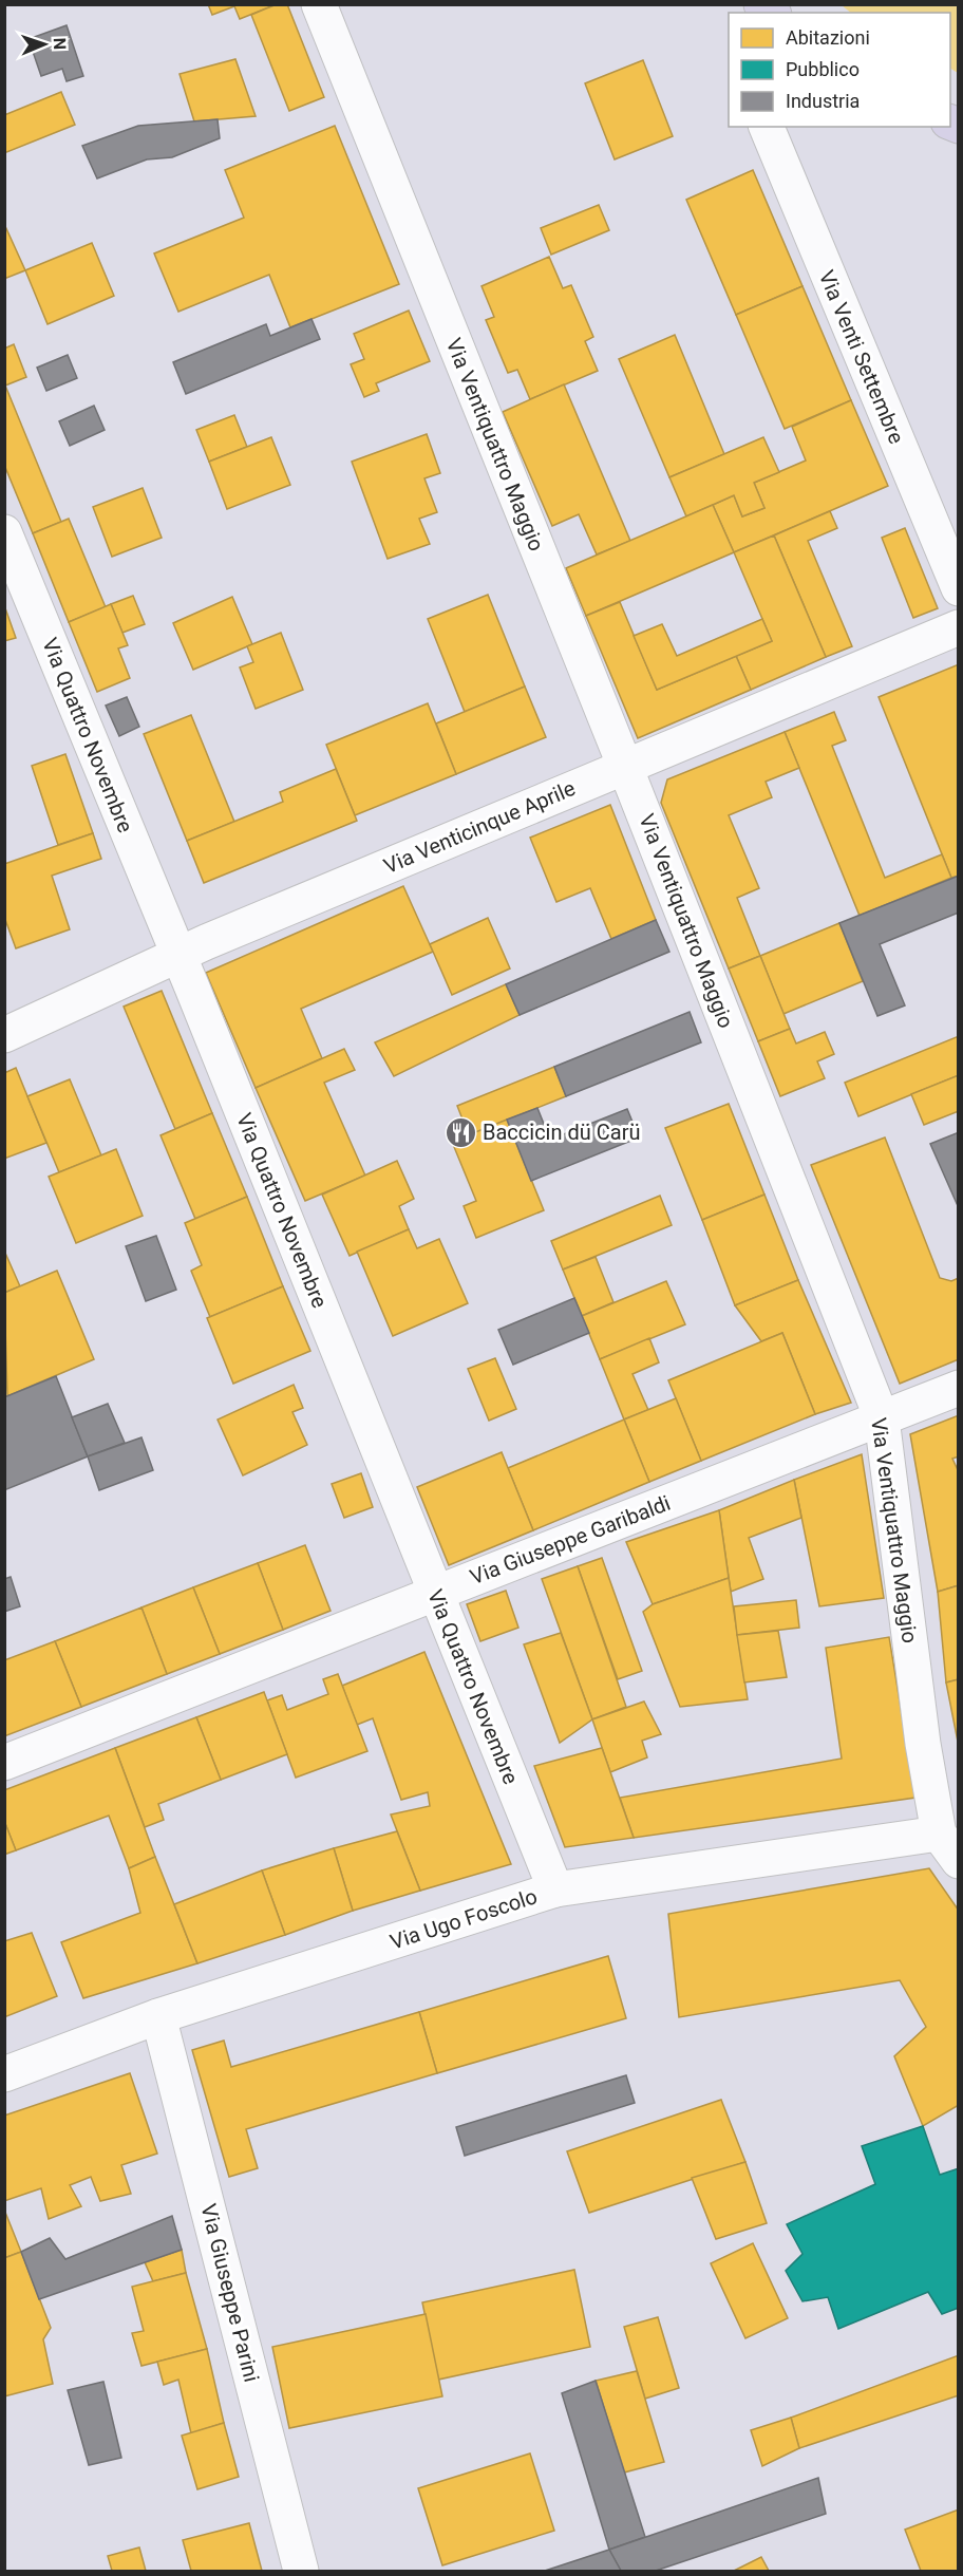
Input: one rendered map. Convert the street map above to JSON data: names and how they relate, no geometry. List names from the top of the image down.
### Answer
{
  "streets": {
    "street": [
      "Via Venti Settembre",
      "Via Ventiquattro Maggio",
      "Via Quattro Novembre",
      "Via Venticinque Aprile",
      "Via Giuseppe Garibaldi",
      "Via Ugo Foscolo",
      "Via Giuseppe Parini"
    ]
  },
  "crossings": [
    ["Via Ventiquattro Maggio", "Via Venticinque Aprile"],
    ["Via Ventiquattro Maggio", "Via Giuseppe Garibaldi"],
    ["Via Ventiquattro Maggio", "Via Ugo Foscolo"],
    ["Via Quattro Novembre", "Via Venticinque Aprile"],
    ["Via Quattro Novembre", "Via Giuseppe Garibaldi"],
    ["Via Quattro Novembre", "Via Ugo Foscolo"],
    ["Via Ugo Foscolo", "Via Giuseppe Parini"]
  ],
  "places": {
    "restaurant": ["Baccicin dü Carü"]
  },
  "legend": ["Abitazioni", "Pubblico", "Industria"],
  "north": "right"
}
